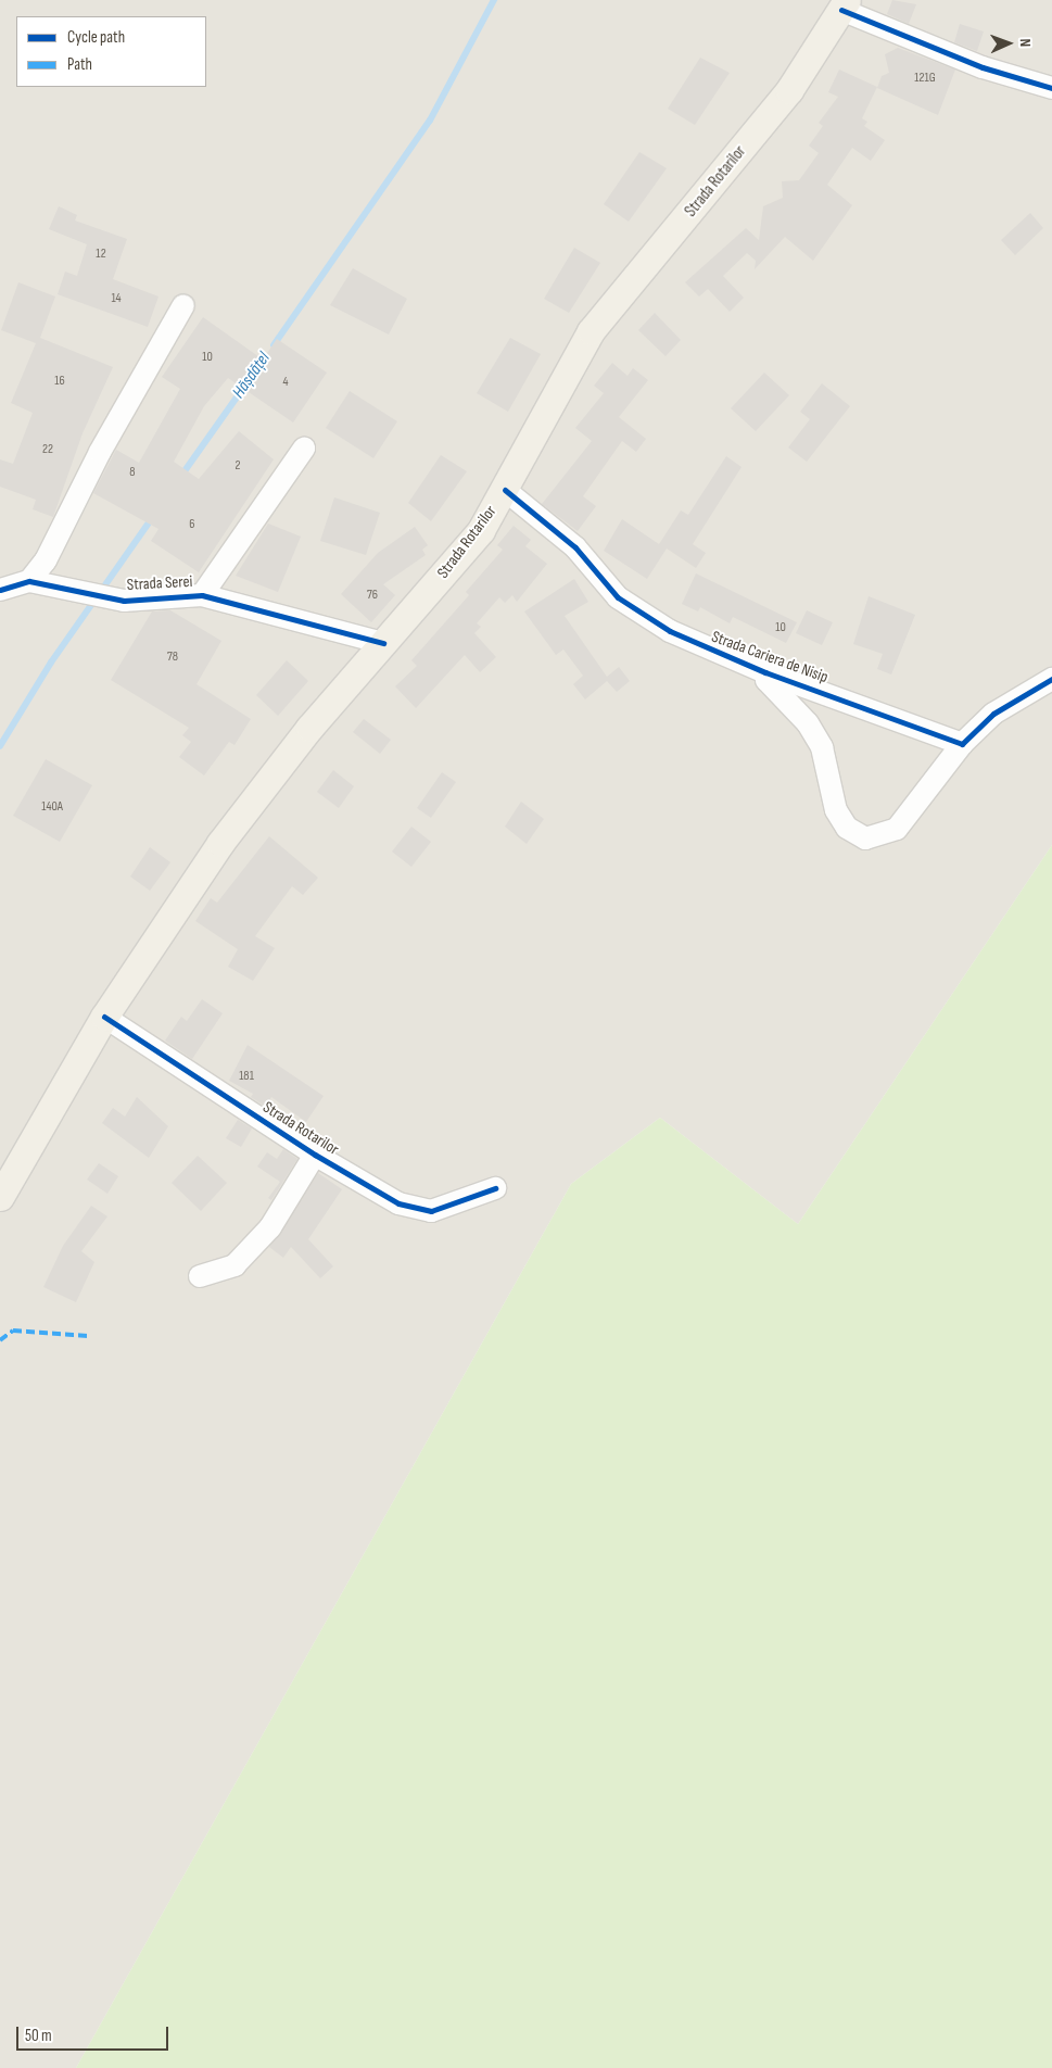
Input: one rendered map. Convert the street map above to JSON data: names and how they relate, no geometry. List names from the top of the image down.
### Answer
{
  "streets": {
    "main road": ["Strada Rotarilor"],
    "street": ["Strada Serei", "Strada Cariera de Nisip"]
  },
  "crossings": [
    ["Strada Rotarilor", "Strada Serei"],
    ["Strada Rotarilor", "Strada Cariera de Nisip"]
  ],
  "water": ["Hășdățel"],
  "house_numbers": [
    "121G",
    "12",
    "14",
    "10",
    "16",
    "4",
    "22",
    "2",
    "8",
    "6",
    "76",
    "10",
    "78",
    "140A",
    "181"
  ],
  "legend": ["Cycle path", "Path"],
  "scale_bar": "50 m",
  "north": "right"
}
